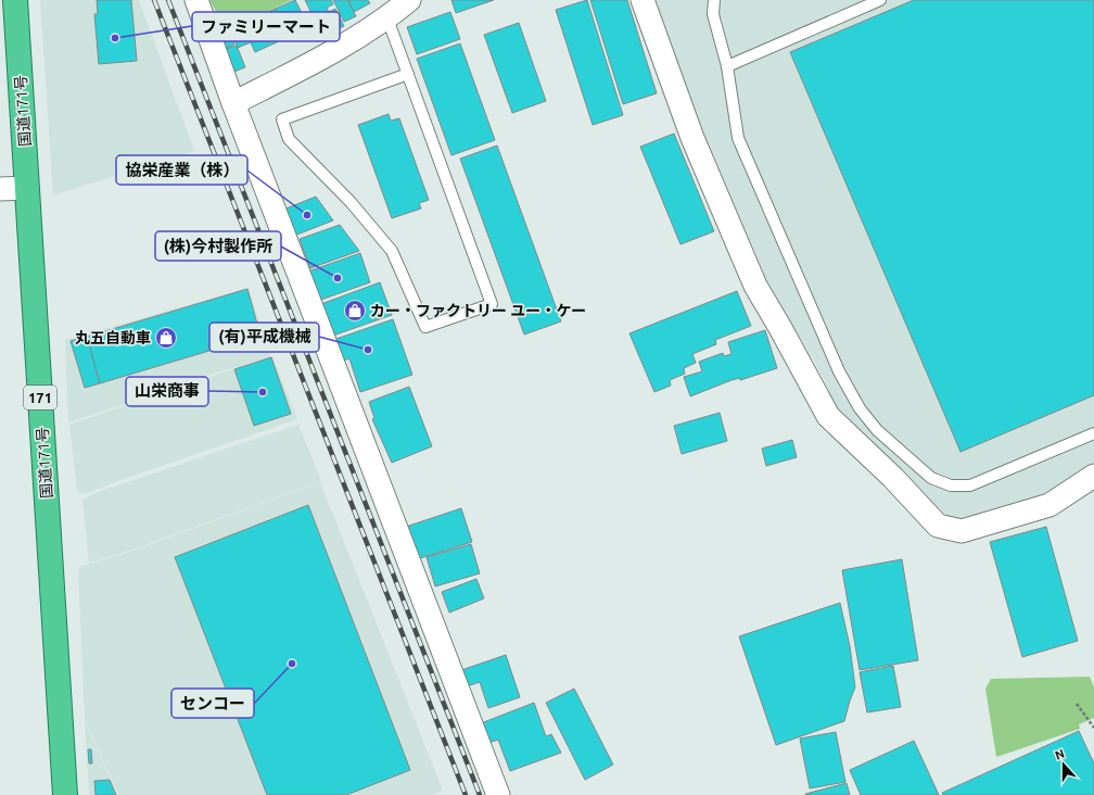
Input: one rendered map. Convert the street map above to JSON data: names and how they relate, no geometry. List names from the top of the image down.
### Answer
{
  "streets": {
    "highway": ["国道171号", "171"]
  },
  "places": {
    "other": [
      "ファミリーマート",
      "協栄産業（株）",
      "(株)今村製作所",
      "(有)平成機械",
      "山栄商事",
      "センコー"
    ],
    "shop": ["カー・ファクトリー ユー・ケー", "丸五自動車"]
  },
  "north": "top"
}
